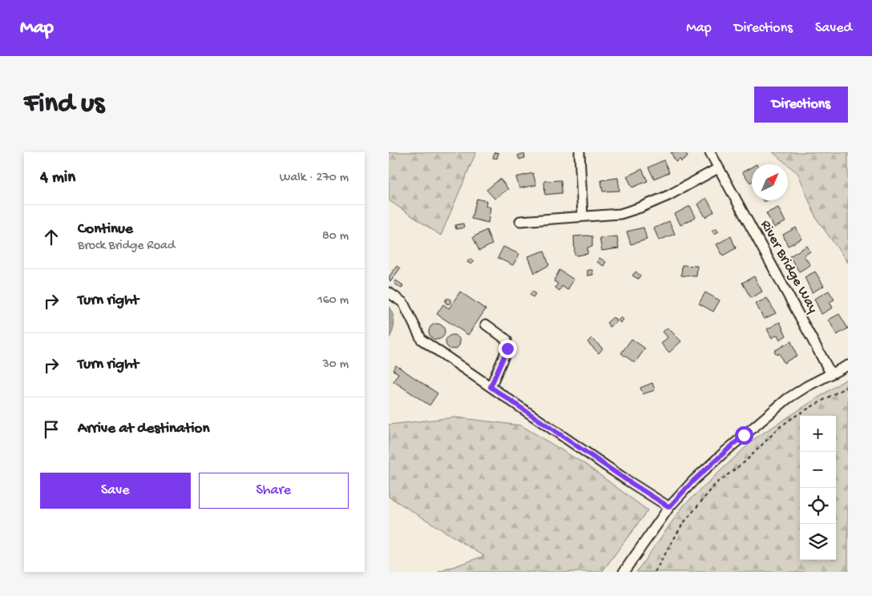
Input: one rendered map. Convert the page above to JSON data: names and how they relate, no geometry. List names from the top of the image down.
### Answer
{
  "streets": {
    "street": ["River Bridge Way"]
  },
  "north": "top right",
  "page": {
    "header": "Map",
    "nav": ["Map", "Directions", "Saved"],
    "buttons": [
      "Directions",
      ["Save", "Share"]
    ],
    "title": "Find us",
    "heading": ["4 min", "Walk · 270 m"],
    "list": [
      ["Continue", "Brock Bridge Road", "80 m"],
      ["Turn right", "160 m"],
      ["Turn right", "30 m"],
      "Arrive at destination"
    ],
    "map_buttons": ["+", "−"]
  }
}
